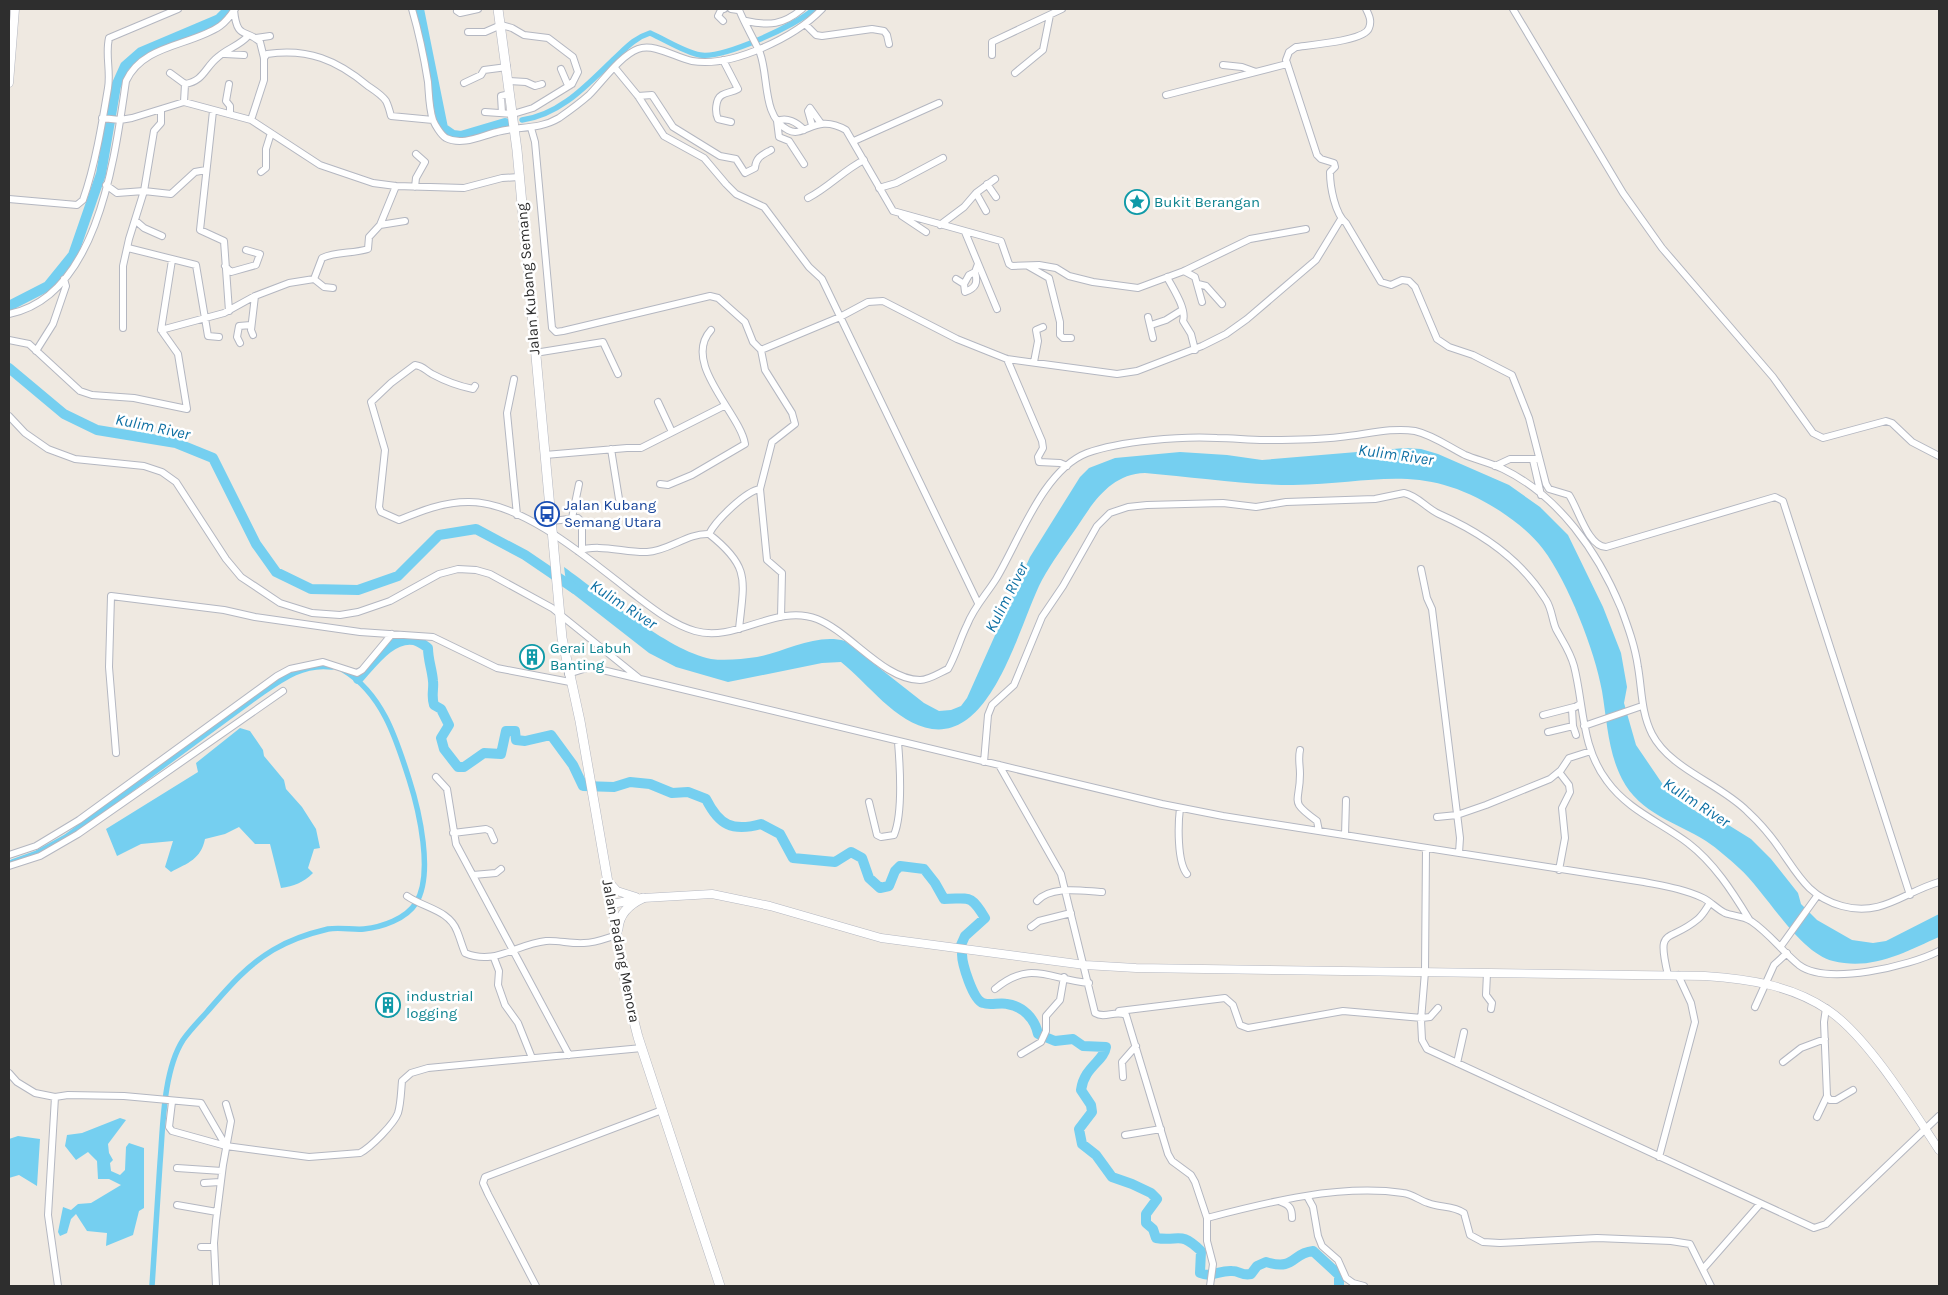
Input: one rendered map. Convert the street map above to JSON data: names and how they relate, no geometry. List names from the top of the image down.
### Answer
{
  "streets": {
    "main road": ["Jalan Kubang Semang", "Jalan Padang Menora"]
  },
  "crossings": [
    ["Jalan Kubang Semang", "Jalan Padang Menora"]
  ],
  "water": ["Kulim River"],
  "places": {
    "place": ["Bukit Berangan"],
    "bus stop": ["Jalan Kubang Semang Utara"],
    "building": ["Gerai Labuh Banting", "industrial logging"]
  }
}
